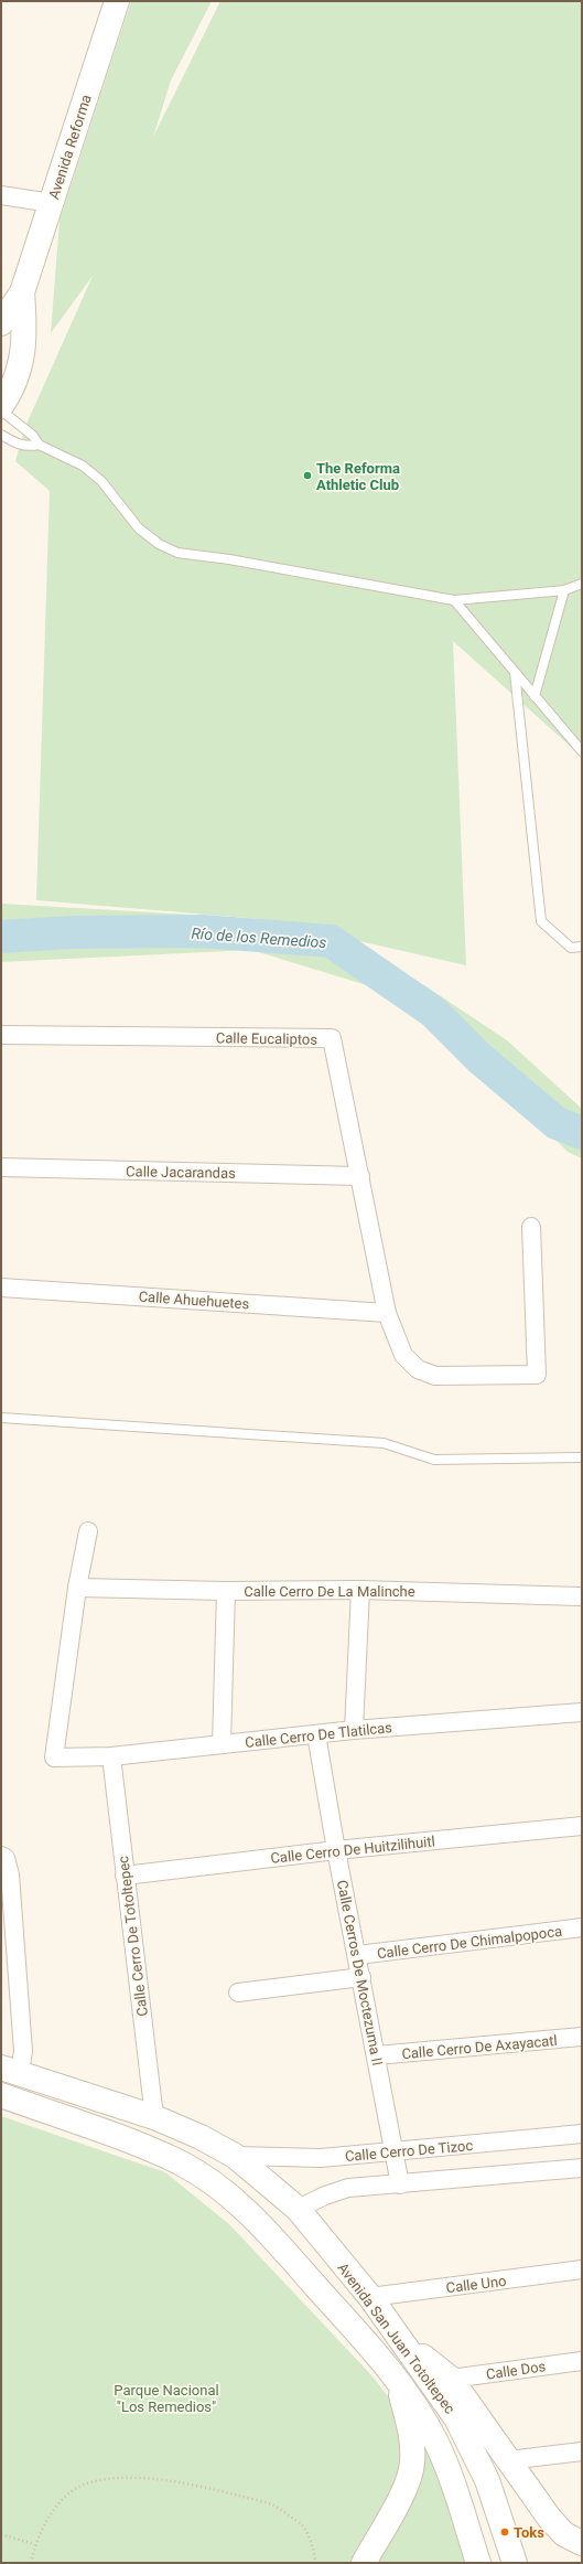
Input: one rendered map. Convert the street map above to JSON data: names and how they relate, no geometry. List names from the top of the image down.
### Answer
{
  "streets": {
    "main road": ["Avenida Reforma", "Avenida San Juan Totoltepec"],
    "street": [
      "Calle Eucaliptos",
      "Calle Jacarandas",
      "Calle Ahuehuetes",
      "Calle Cerro De La Malinche",
      "Calle Cerro De Tlatilcas",
      "Calle Cerro De Huitzilihuitl",
      "Calle Cerro De Totoltepec",
      "Calle Cerro De Chimalpopoca",
      "Calle Cerros De Moctezuma II",
      "Calle Cerro De Axayacatl",
      "Calle Cerro De Tizoc",
      "Calle Uno",
      "Calle Dos"
    ]
  },
  "crossings": [
    ["Calle Eucaliptos", "Calle Jacarandas"],
    ["Calle Eucaliptos", "Calle Ahuehuetes"],
    ["Calle Cerro De La Malinche", "Calle Cerro De Tlatilcas"],
    ["Calle Cerro De Tlatilcas", "Calle Cerro De Totoltepec"],
    ["Calle Cerro De Tlatilcas", "Calle Cerros De Moctezuma II"],
    ["Calle Cerro De Huitzilihuitl", "Calle Cerro De Totoltepec"],
    ["Calle Cerro De Huitzilihuitl", "Calle Cerros De Moctezuma II"],
    ["Calle Cerro De Totoltepec", "Avenida San Juan Totoltepec"],
    ["Calle Cerro De Chimalpopoca", "Calle Cerros De Moctezuma II"],
    ["Calle Cerros De Moctezuma II", "Calle Cerro De Axayacatl"],
    ["Calle Cerros De Moctezuma II", "Calle Cerro De Tizoc"],
    ["Calle Cerro De Tizoc", "Avenida San Juan Totoltepec"],
    ["Calle Uno", "Avenida San Juan Totoltepec"]
  ],
  "water": ["Río de los Remedios"],
  "parks": ["Parque Nacional \"Los Remedios\""],
  "places": ["The Reforma Athletic Club", "Toks"]
}
